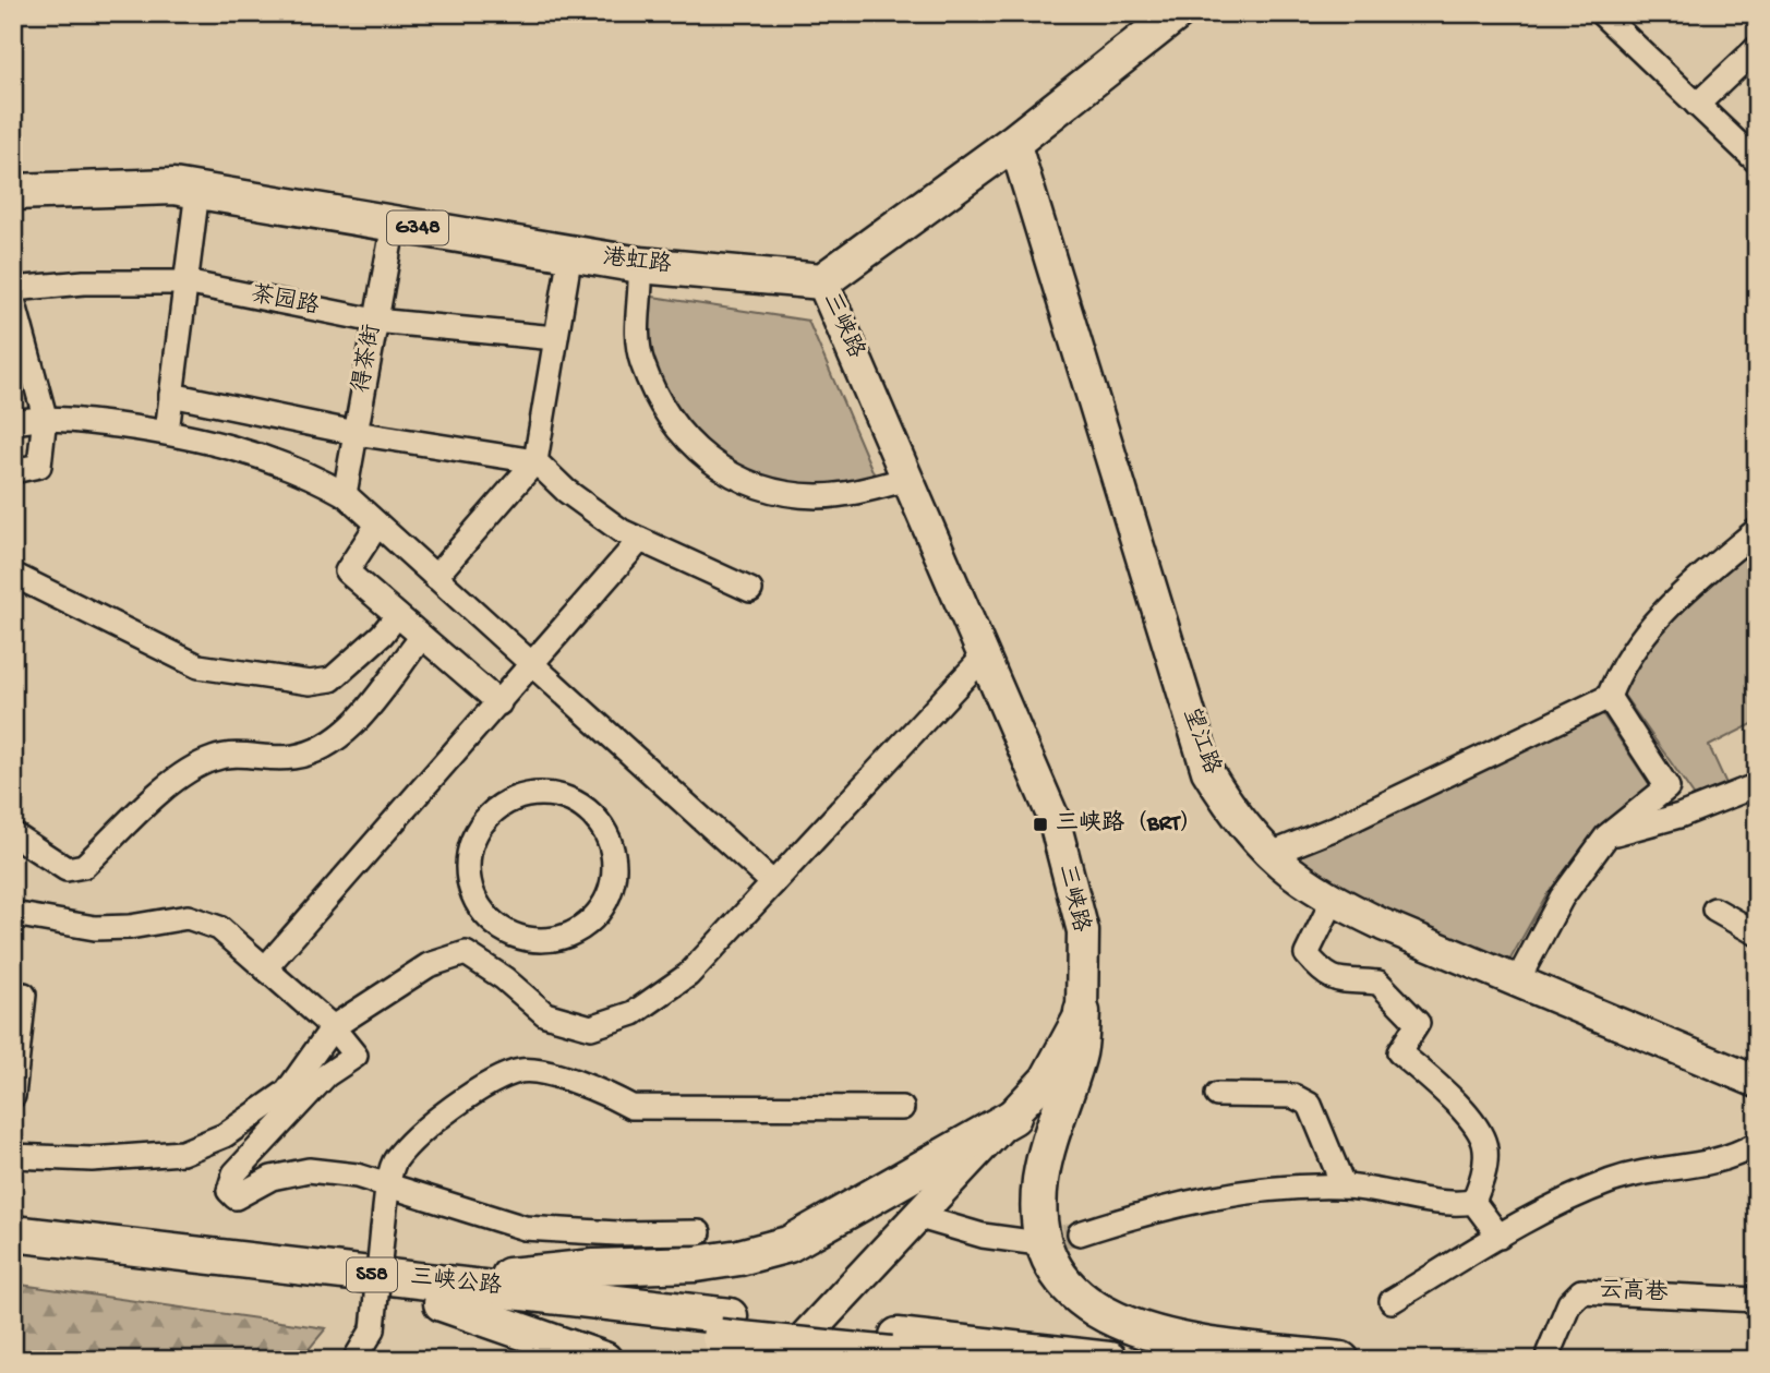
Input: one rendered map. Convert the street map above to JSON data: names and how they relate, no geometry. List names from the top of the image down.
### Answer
{
  "streets": {
    "highway": [
      "G348",
      "港虹路",
      "S58",
      "三峡公路"
    ],
    "main road": ["三峡路", "望江路"],
    "street": ["茶园路", "得茶街", "云高巷"]
  },
  "crossings": [
    ["港虹路", "三峡路"],
    ["港虹路", "得茶街"],
    ["茶园路", "得茶街"],
    ["S58", "三峡公路"]
  ],
  "places": {
    "transit": ["三峡路（BRT）"]
  }
}
